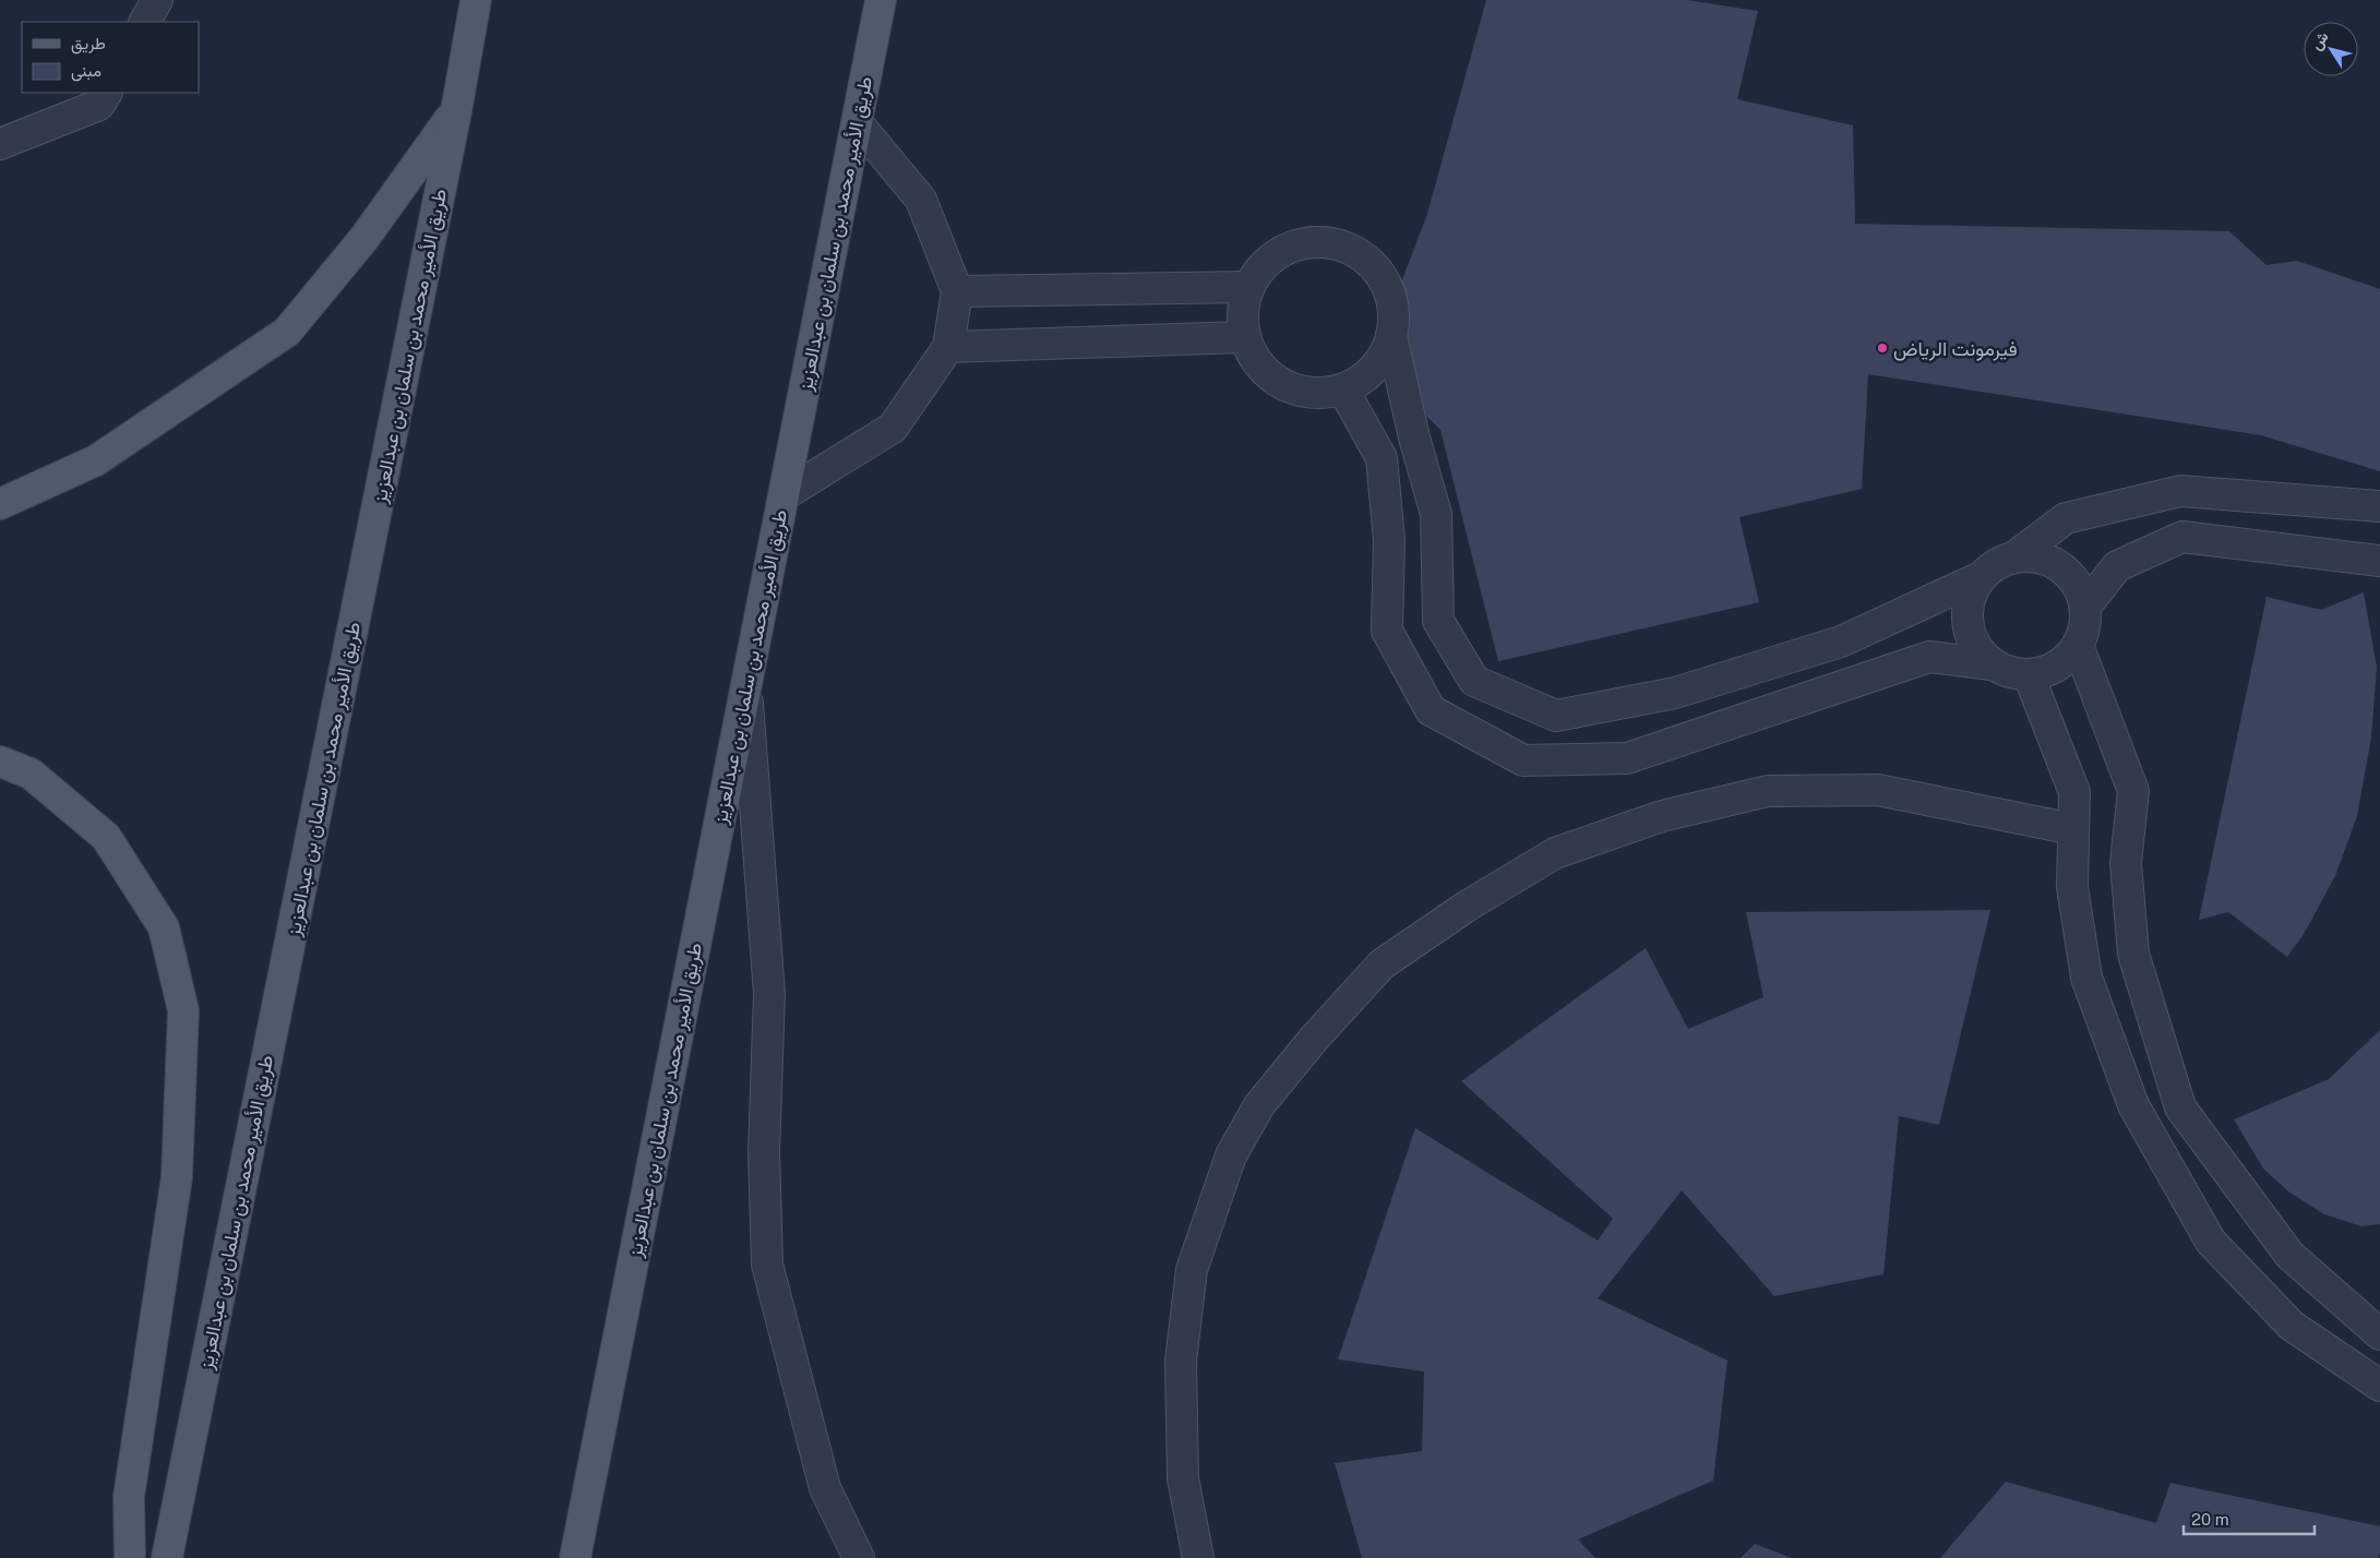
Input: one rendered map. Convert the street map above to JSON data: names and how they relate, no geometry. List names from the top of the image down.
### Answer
{
  "streets": {
    "main road": ["طريق الأمير محمد بن سلمان بن عبدالعزيز"]
  },
  "places": ["فيرمونت الرياض"],
  "legend": ["طريق", "مبنى"],
  "scale_bar": "20 m",
  "north": "top left"
}
